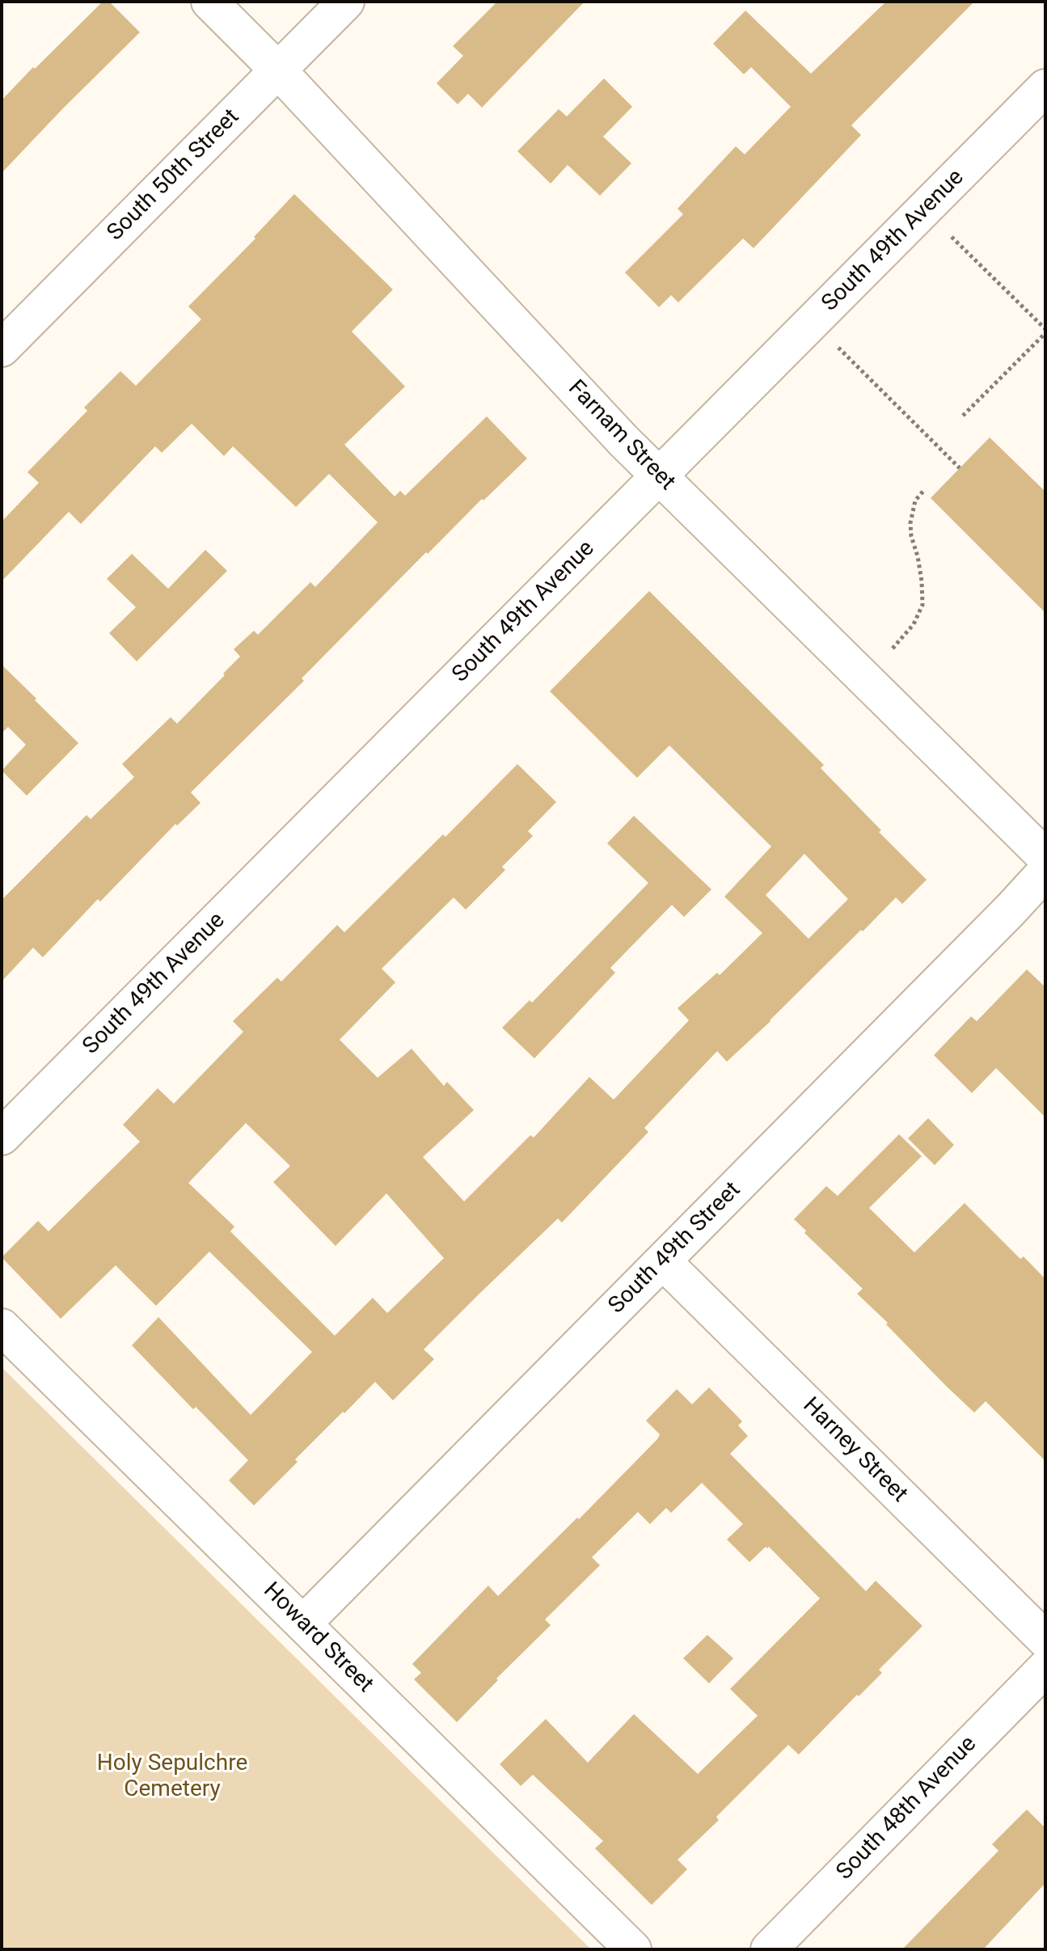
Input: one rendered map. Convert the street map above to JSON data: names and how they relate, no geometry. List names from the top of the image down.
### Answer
{
  "streets": {
    "street": [
      "South 50th Street",
      "South 49th Avenue",
      "Farnam Street",
      "South 49th Street",
      "Harney Street",
      "Howard Street",
      "South 48th Avenue"
    ]
  },
  "crossings": [
    ["South 50th Street", "Farnam Street"],
    ["South 49th Avenue", "Farnam Street"],
    ["South 49th Street", "Harney Street"],
    ["South 49th Street", "Howard Street"]
  ],
  "parks": ["Holy Sepulchre Cemetery"]
}
